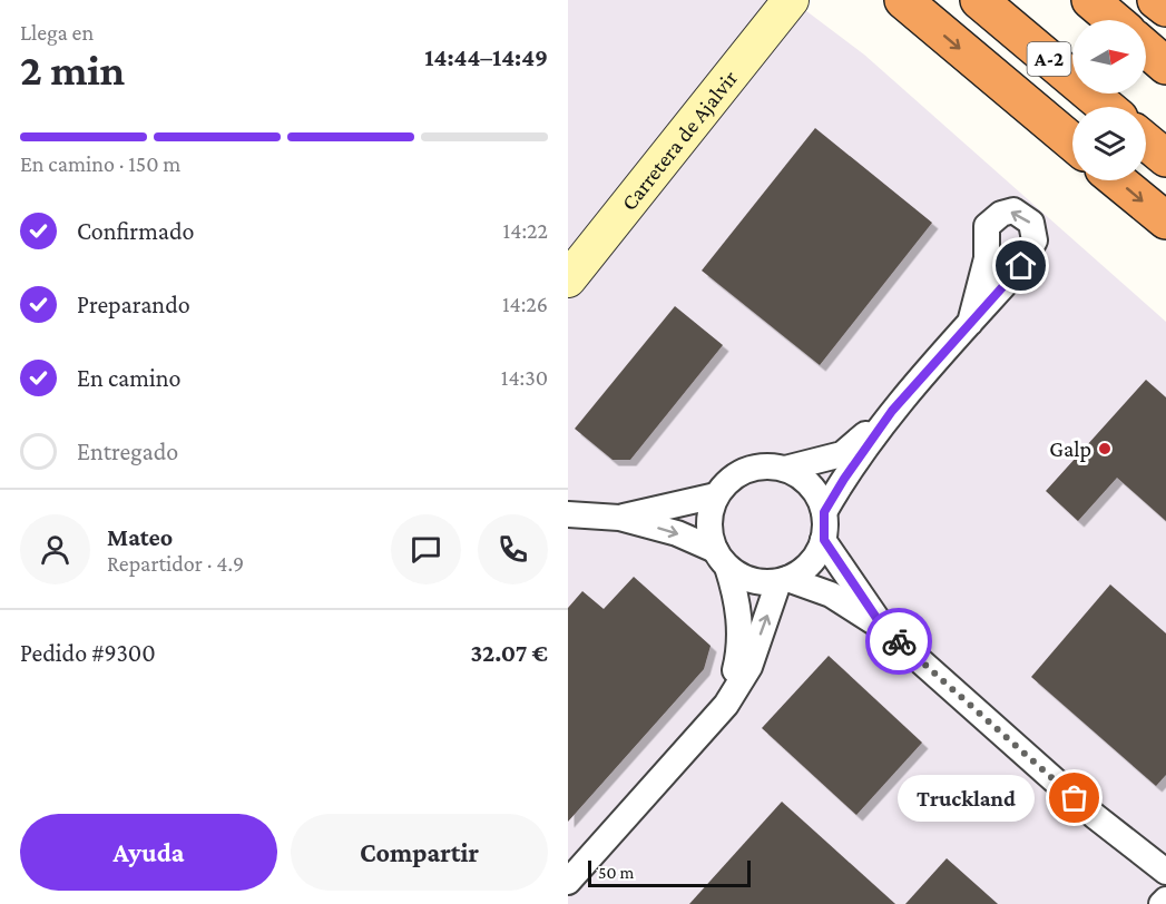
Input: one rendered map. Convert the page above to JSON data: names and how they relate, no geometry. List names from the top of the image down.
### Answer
{
  "streets": {
    "highway": ["A-2"],
    "street": ["Carretera de Ajalvir"]
  },
  "places": ["Galp", "Truckland"],
  "scale_bar": "50 m",
  "north": "right",
  "page": {
    "heading": ["2 min", "Llega en", "14:44–14:49"],
    "panel": [
      "Mateo",
      "Repartidor · 4.9",
      "Pedido #9300",
      "32.07 €"
    ],
    "bar": "En camino · 150 m",
    "list": [
      ["Confirmado", "14:22"],
      ["Preparando", "14:26"],
      ["En camino", "14:30"],
      "Entregado"
    ],
    "bubble": "Truckland",
    "buttons": ["Ayuda", "Compartir"],
    "scale": "50 m"
  }
}
